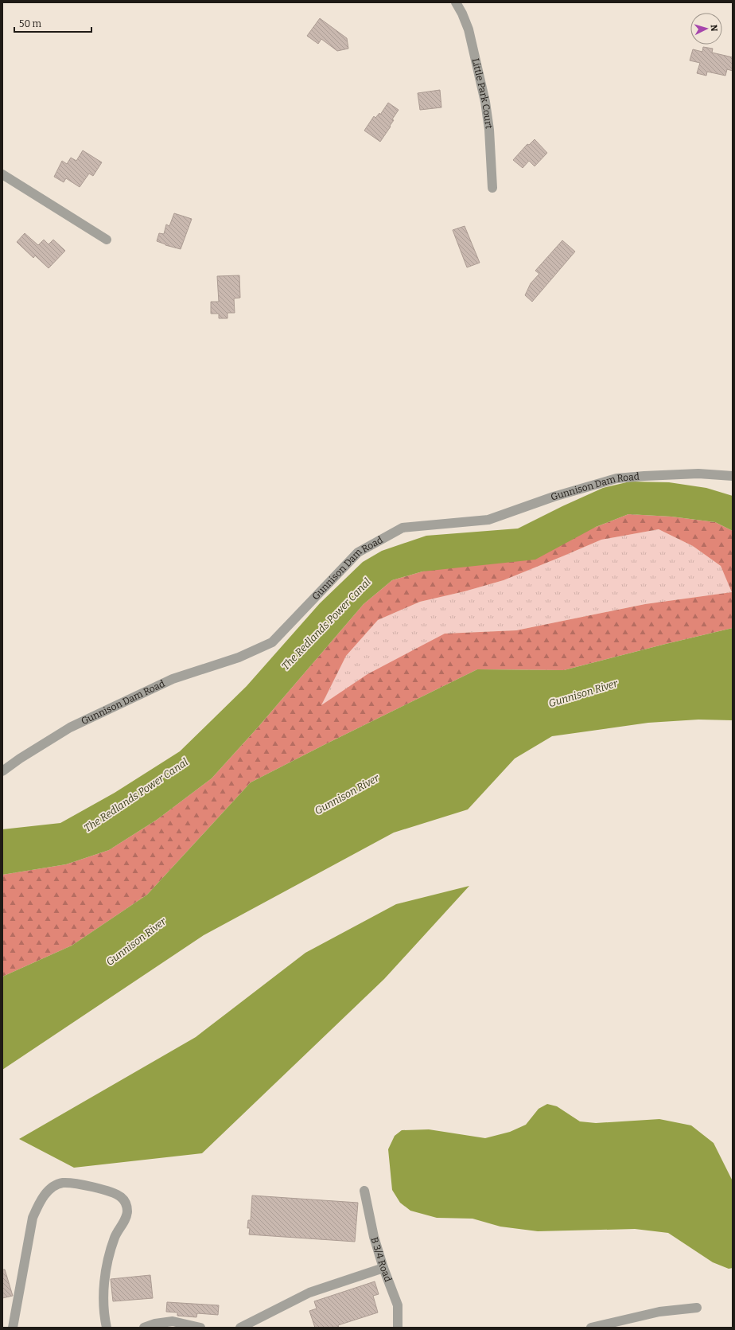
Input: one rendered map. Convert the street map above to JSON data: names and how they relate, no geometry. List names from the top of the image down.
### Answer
{
  "streets": {
    "street": ["Little Park Court", "Gunnison Dam Road", "B 3/4 Road"]
  },
  "water": ["The Redlands Power Canal", "Gunnison River"],
  "scale_bar": "50 m",
  "north": "right"
}
